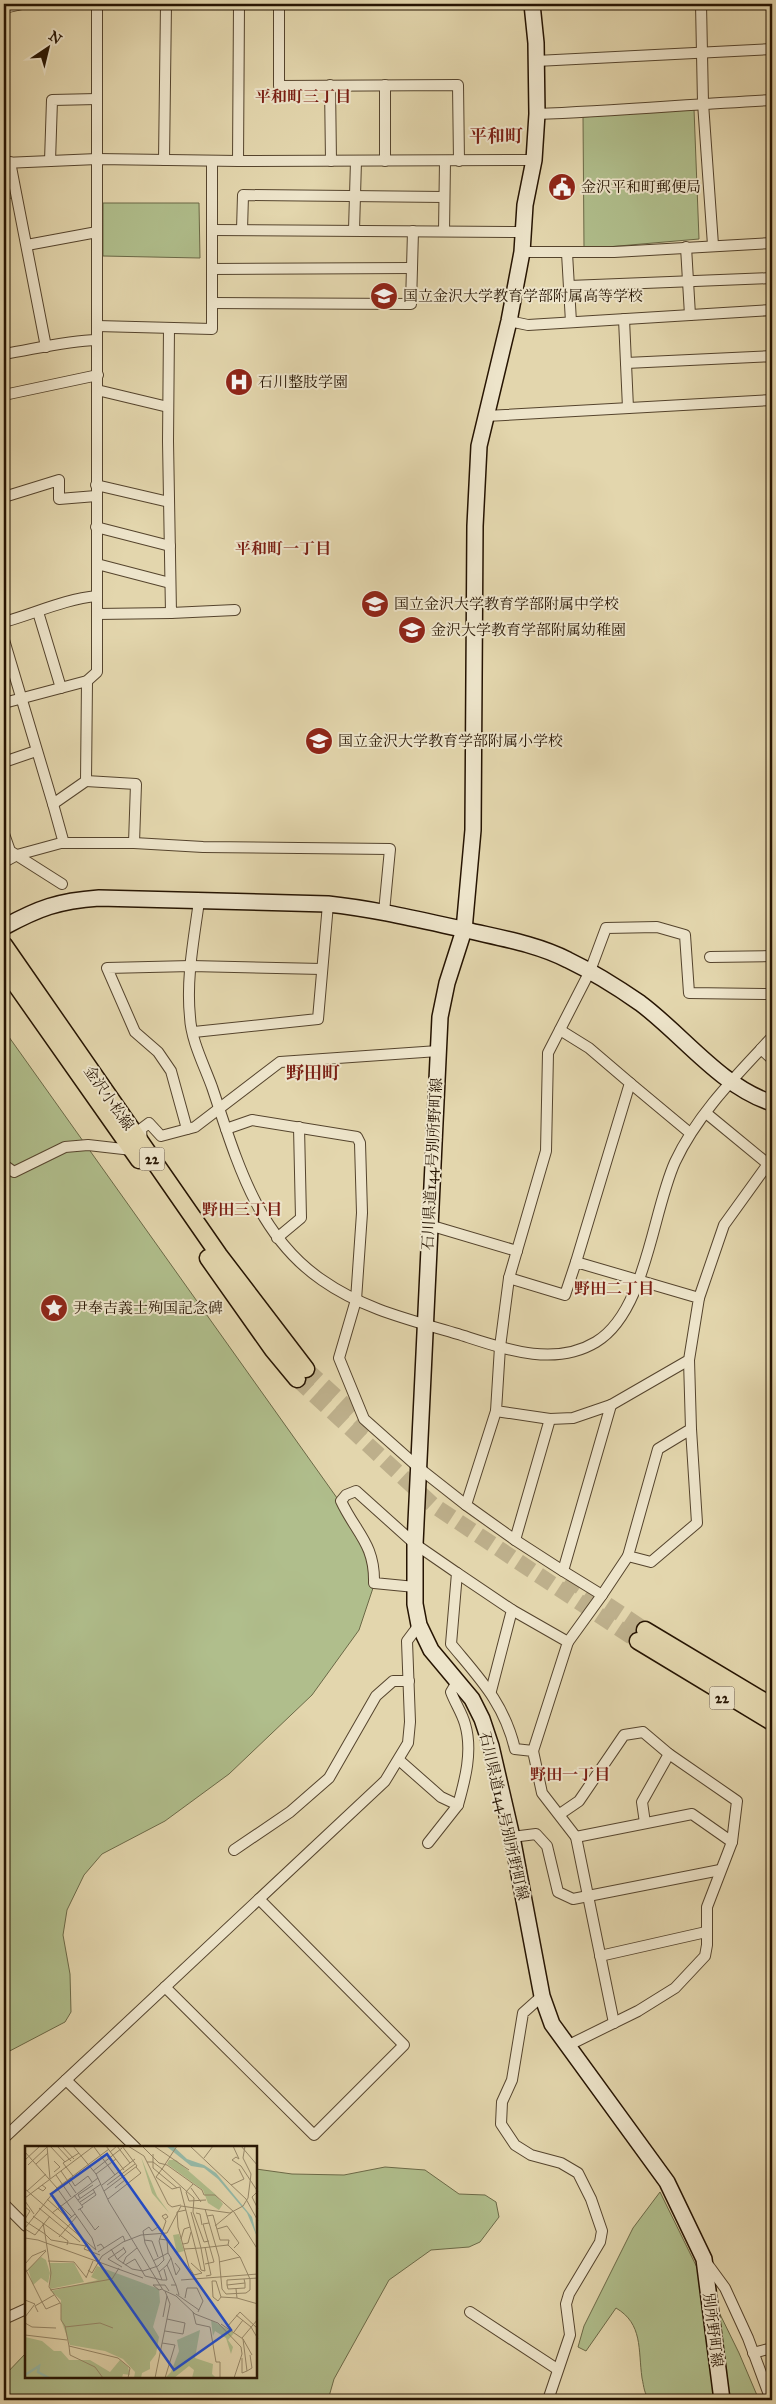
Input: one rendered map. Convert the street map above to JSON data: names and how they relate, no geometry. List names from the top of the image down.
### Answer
{
  "streets": {
    "main road": [
      "金沢小松線",
      "22",
      "石川県道144号別所野町線",
      "別所野町線"
    ]
  },
  "crossings": [
    ["石川県道144号別所野町線", "別所野町線"]
  ],
  "districts": [
    "平和町三丁目",
    "平和町",
    "平和町一丁目",
    "野田町",
    "野田三丁目",
    "野田二丁目",
    "野田一丁目"
  ],
  "places": {
    "public building": ["金沢平和町郵便局"],
    "school or university": [
      "国立金沢大学教育学部附属高等学校",
      "国立金沢大学教育学部附属中学校",
      "金沢大学教育学部附属幼稚園",
      "国立金沢大学教育学部附属小学校"
    ],
    "hospital": ["石川整肢学園"],
    "place": ["尹奉吉義士殉国記念碑"]
  },
  "north": "top right"
}
